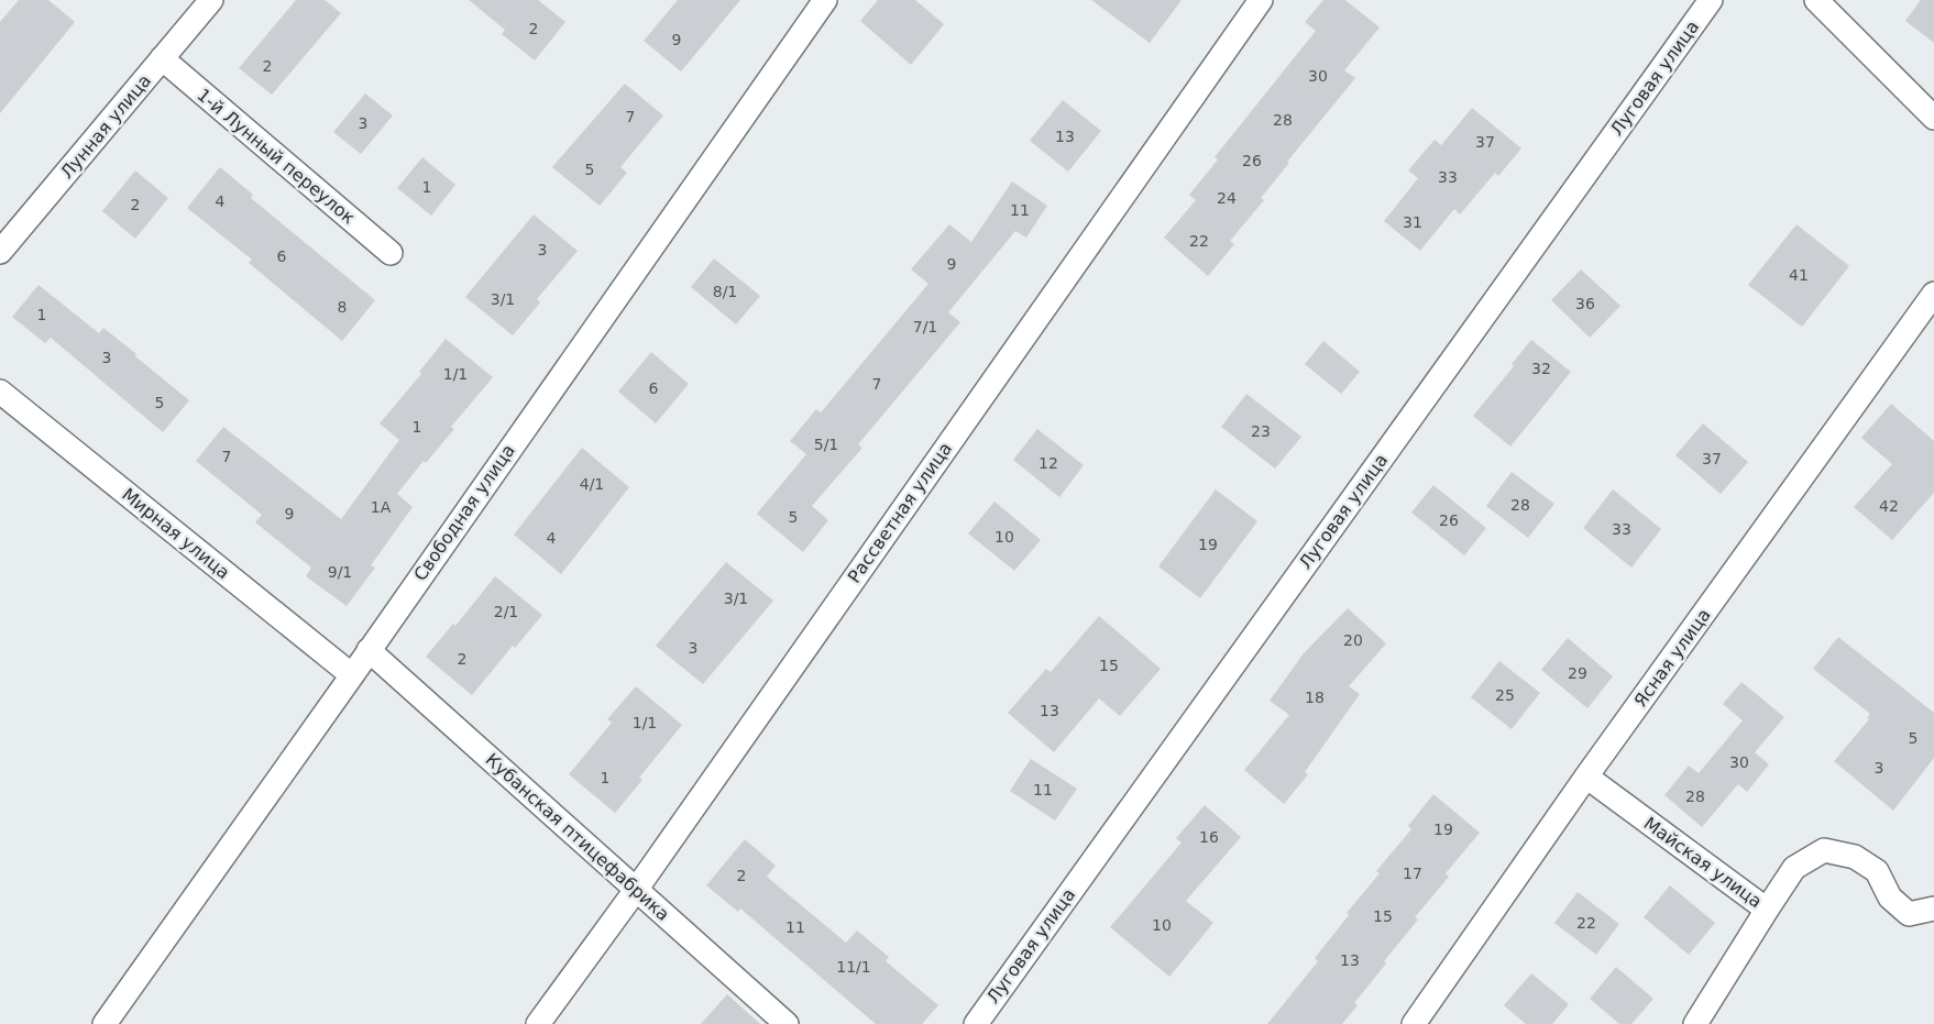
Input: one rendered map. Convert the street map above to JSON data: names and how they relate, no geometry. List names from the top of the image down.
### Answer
{
  "streets": {
    "street": [
      "Луговая улица",
      "Лунная улица",
      "1-й Лунный переулок",
      "Свободная улица",
      "Рассветная улица",
      "Мирная улица",
      "Ясная улица",
      "Кубанская птицефабрика",
      "Майская улица"
    ]
  },
  "crossings": [
    ["Лунная улица", "1-й Лунный переулок"],
    ["Свободная улица", "Мирная улица"],
    ["Свободная улица", "Кубанская птицефабрика"],
    ["Рассветная улица", "Кубанская птицефабрика"],
    ["Ясная улица", "Майская улица"]
  ],
  "house_numbers": [
    "2",
    "9",
    "2",
    "30",
    "7",
    "28",
    "3",
    "13",
    "37",
    "26",
    "5",
    "33",
    "1",
    "24",
    "4",
    "2",
    "11",
    "31",
    "22",
    "3",
    "6",
    "9",
    "41",
    "8/1",
    "3/1",
    "36",
    "8",
    "1",
    "7/1",
    "3",
    "32",
    "1/1",
    "7",
    "6",
    "5",
    "1",
    "23",
    "5/1",
    "7",
    "37",
    "12",
    "4/1",
    "28",
    "42",
    "1А",
    "9",
    "5",
    "26",
    "33",
    "10",
    "4",
    "19",
    "9/1",
    "3/1",
    "2/1",
    "20",
    "3",
    "2",
    "15",
    "29",
    "25",
    "18",
    "13",
    "1/1",
    "5",
    "30",
    "3",
    "1",
    "11",
    "28",
    "19",
    "16",
    "17",
    "2",
    "15",
    "22",
    "10",
    "11",
    "13",
    "11/1"
  ]
}
